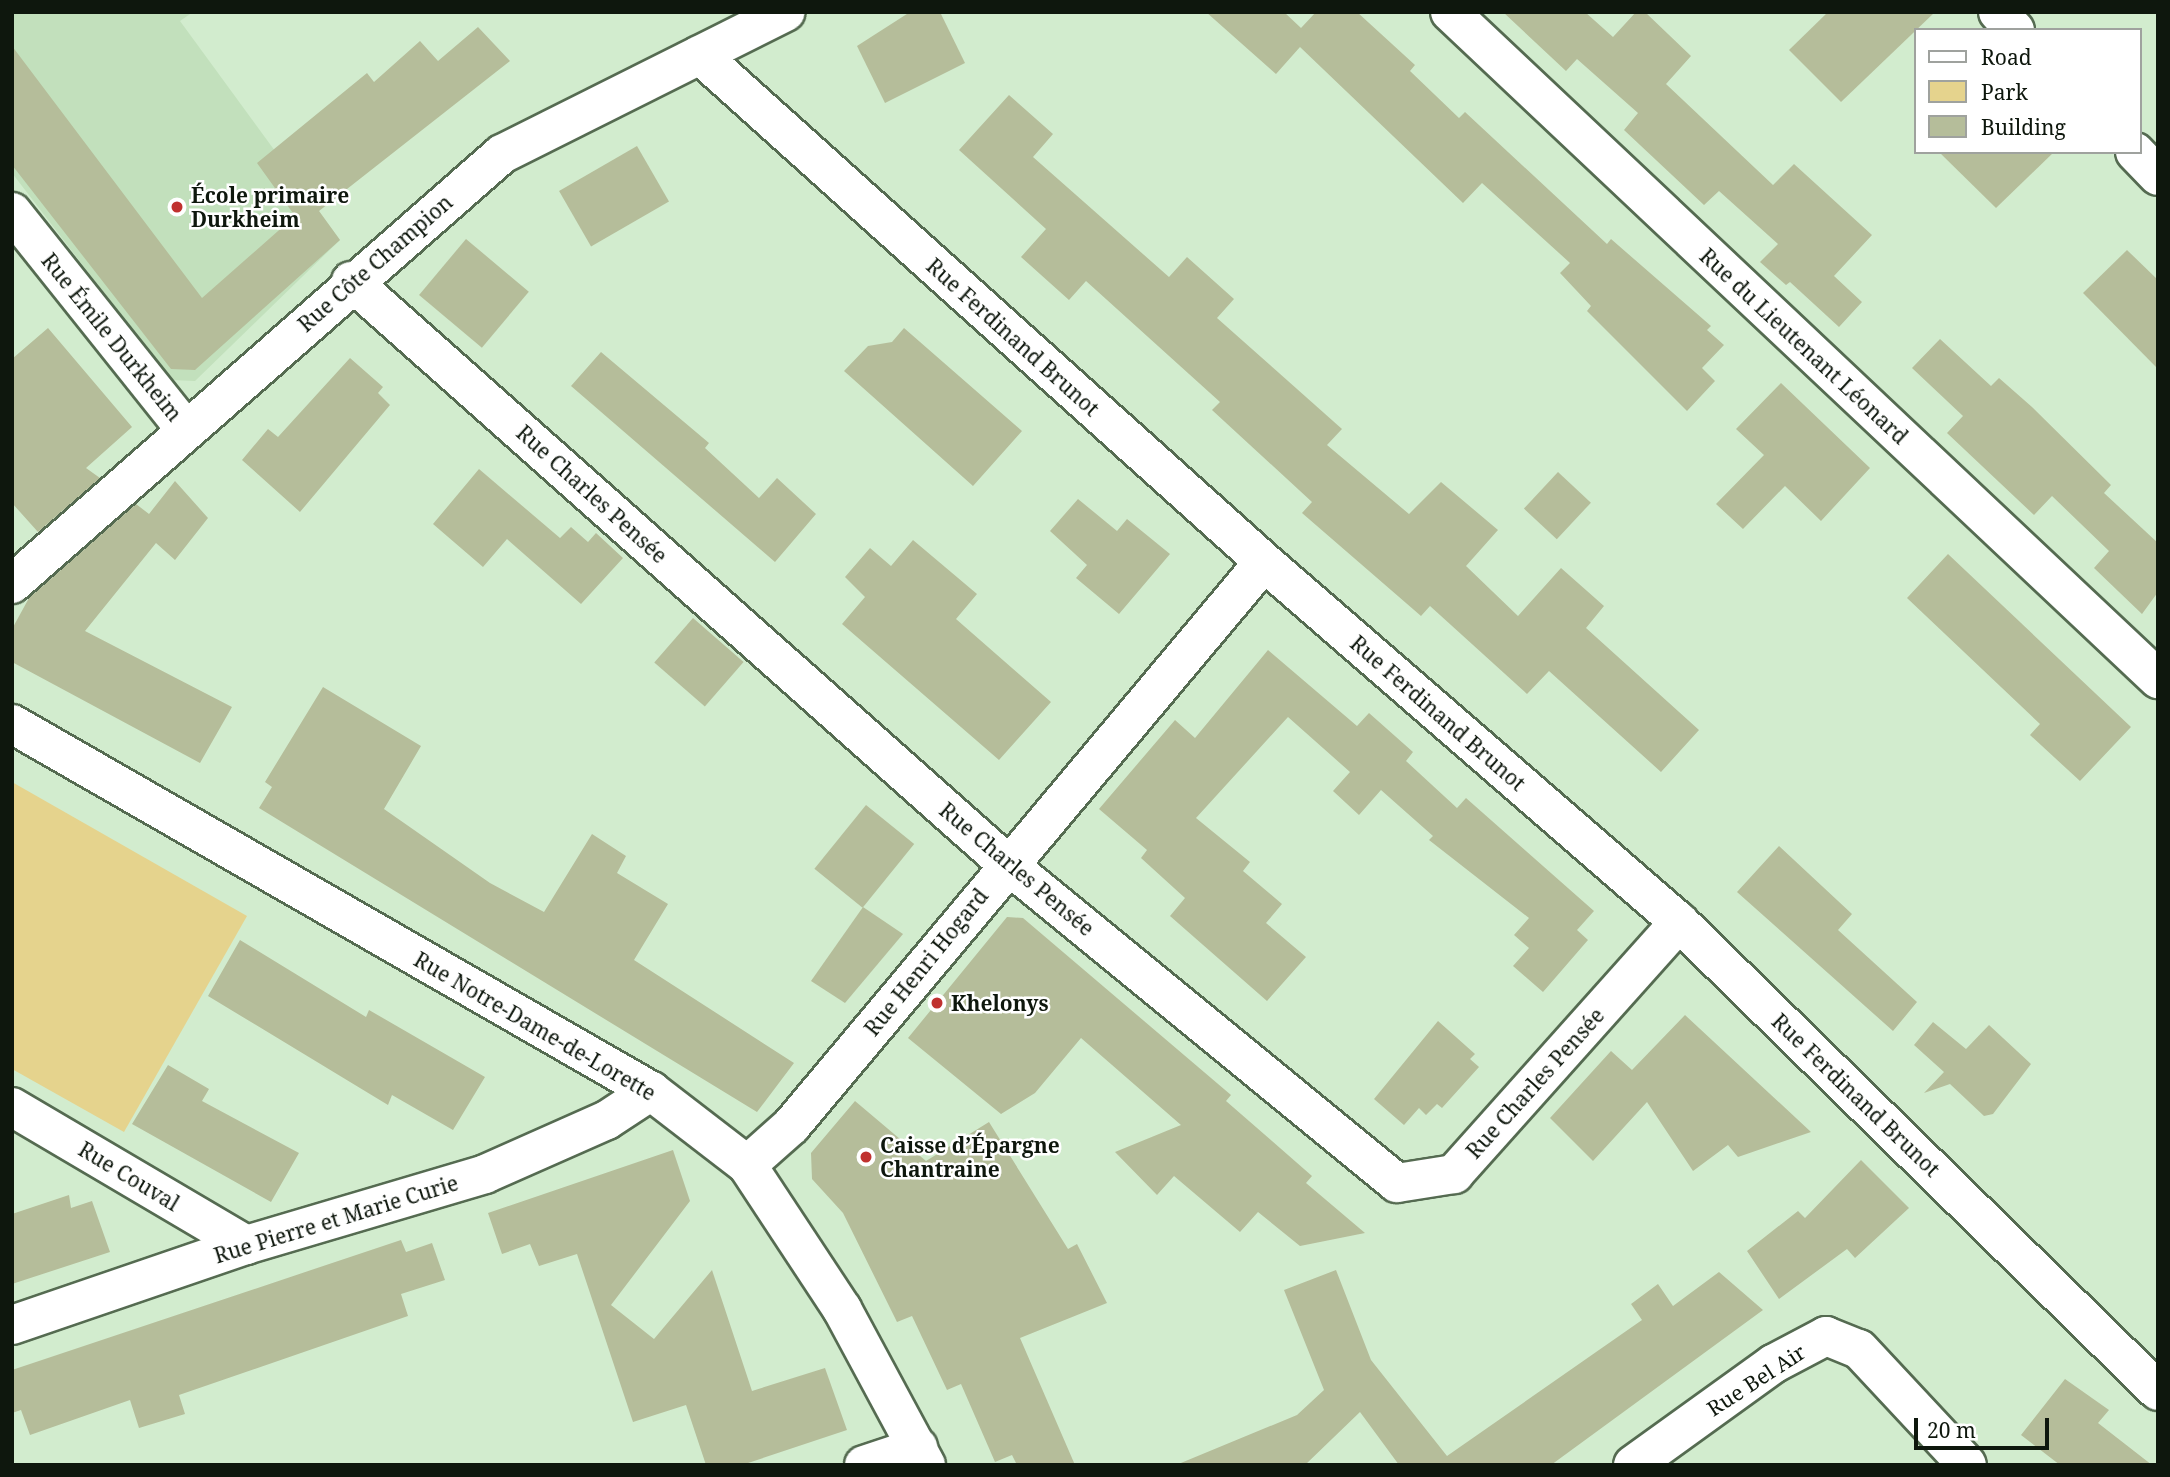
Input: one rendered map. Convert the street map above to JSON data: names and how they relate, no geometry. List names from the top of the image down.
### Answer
{
  "streets": {
    "street": [
      "Rue Côte Champion",
      "Rue Émile Durkheim",
      "Rue Ferdinand Brunot",
      "Rue du Lieutenant Léonard",
      "Rue Charles Pensée",
      "Rue Henri Hogard",
      "Rue Notre-Dame-de-Lorette",
      "Rue Couval",
      "Rue Pierre et Marie Curie",
      "Rue Bel Air"
    ]
  },
  "crossings": [
    ["Rue Côte Champion", "Rue Émile Durkheim"],
    ["Rue Côte Champion", "Rue Ferdinand Brunot"],
    ["Rue Côte Champion", "Rue Charles Pensée"],
    ["Rue Ferdinand Brunot", "Rue Charles Pensée"],
    ["Rue Ferdinand Brunot", "Rue Henri Hogard"],
    ["Rue Charles Pensée", "Rue Henri Hogard"],
    ["Rue Henri Hogard", "Rue Notre-Dame-de-Lorette"],
    ["Rue Notre-Dame-de-Lorette", "Rue Pierre et Marie Curie"],
    ["Rue Couval", "Rue Pierre et Marie Curie"]
  ],
  "places": ["École primaire Durkheim", "Khelonys", "Caisse d’Épargne Chantraine"],
  "legend": ["Road", "Park", "Building"],
  "scale_bar": "20 m"
}
